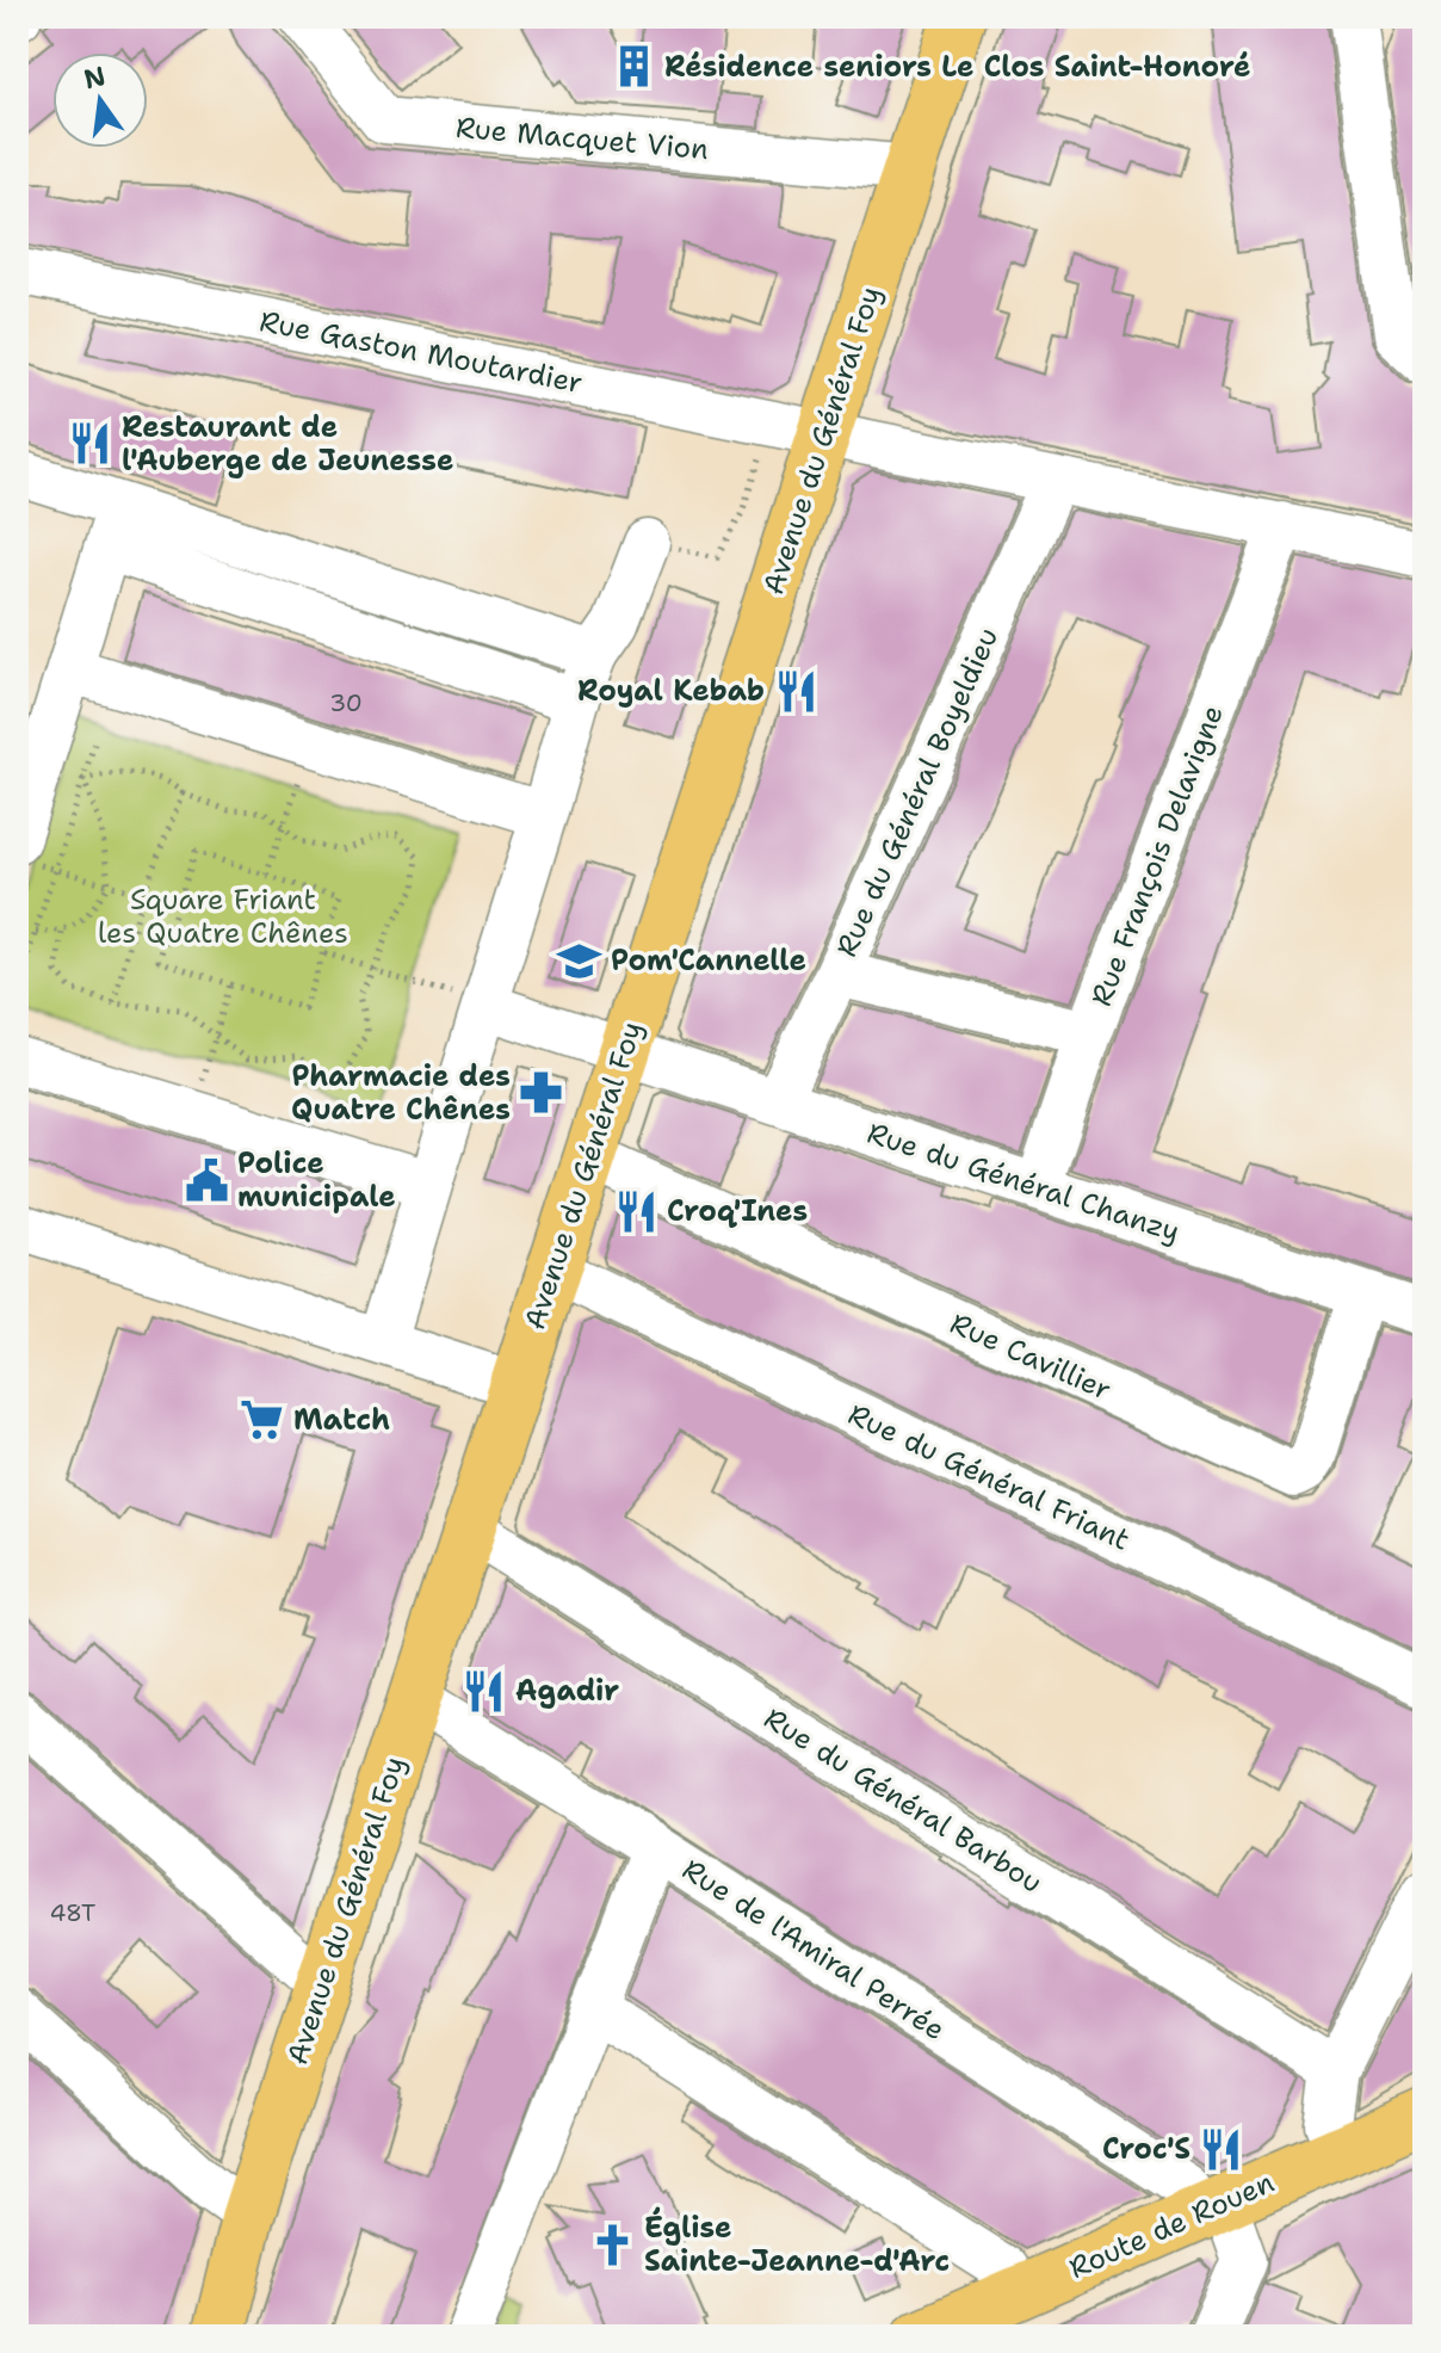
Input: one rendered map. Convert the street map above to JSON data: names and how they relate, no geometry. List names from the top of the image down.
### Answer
{
  "streets": {
    "main road": ["Avenue du Général Foy", "Route de Rouen"],
    "street": [
      "Rue Macquet Vion",
      "Rue Gaston Moutardier",
      "Rue du Général Boyeldieu",
      "Rue François Delavigne",
      "Rue du Général Chanzy",
      "Rue Cavillier",
      "Rue du Général Friant",
      "Rue du Général Barbou",
      "Rue de l'Amiral Perrée"
    ]
  },
  "crossings": [
    ["Rue Macquet Vion", "Avenue du Général Foy"],
    ["Rue Gaston Moutardier", "Avenue du Général Foy"],
    ["Rue Gaston Moutardier", "Rue du Général Boyeldieu"],
    ["Rue Gaston Moutardier", "Rue François Delavigne"],
    ["Avenue du Général Foy", "Rue du Général Chanzy"],
    ["Avenue du Général Foy", "Rue Cavillier"],
    ["Avenue du Général Foy", "Rue du Général Friant"],
    ["Avenue du Général Foy", "Rue du Général Barbou"],
    ["Avenue du Général Foy", "Rue de l'Amiral Perrée"],
    ["Rue du Général Boyeldieu", "Rue du Général Chanzy"],
    ["Rue François Delavigne", "Rue du Général Chanzy"],
    ["Rue du Général Chanzy", "Rue Cavillier"],
    ["Rue de l'Amiral Perrée", "Route de Rouen"]
  ],
  "parks": ["Square Friant les Quatre Chênes"],
  "places": {
    "building": ["Résidence seniors Le Clos Saint-Honoré"],
    "restaurant": [
      "Restaurant de l'Auberge de Jeunesse",
      "Royal Kebab",
      "Croq'Ines",
      "Agadir",
      "Croc'S"
    ],
    "school or university": ["Pom'Cannelle"],
    "pharmacy": ["Pharmacie des Quatre Chênes"],
    "public building": ["Police municipale"],
    "supermarket": ["Match"],
    "church": ["Église Sainte-Jeanne-d'Arc"]
  },
  "house_numbers": ["30", "48T"],
  "north": "top"
}
